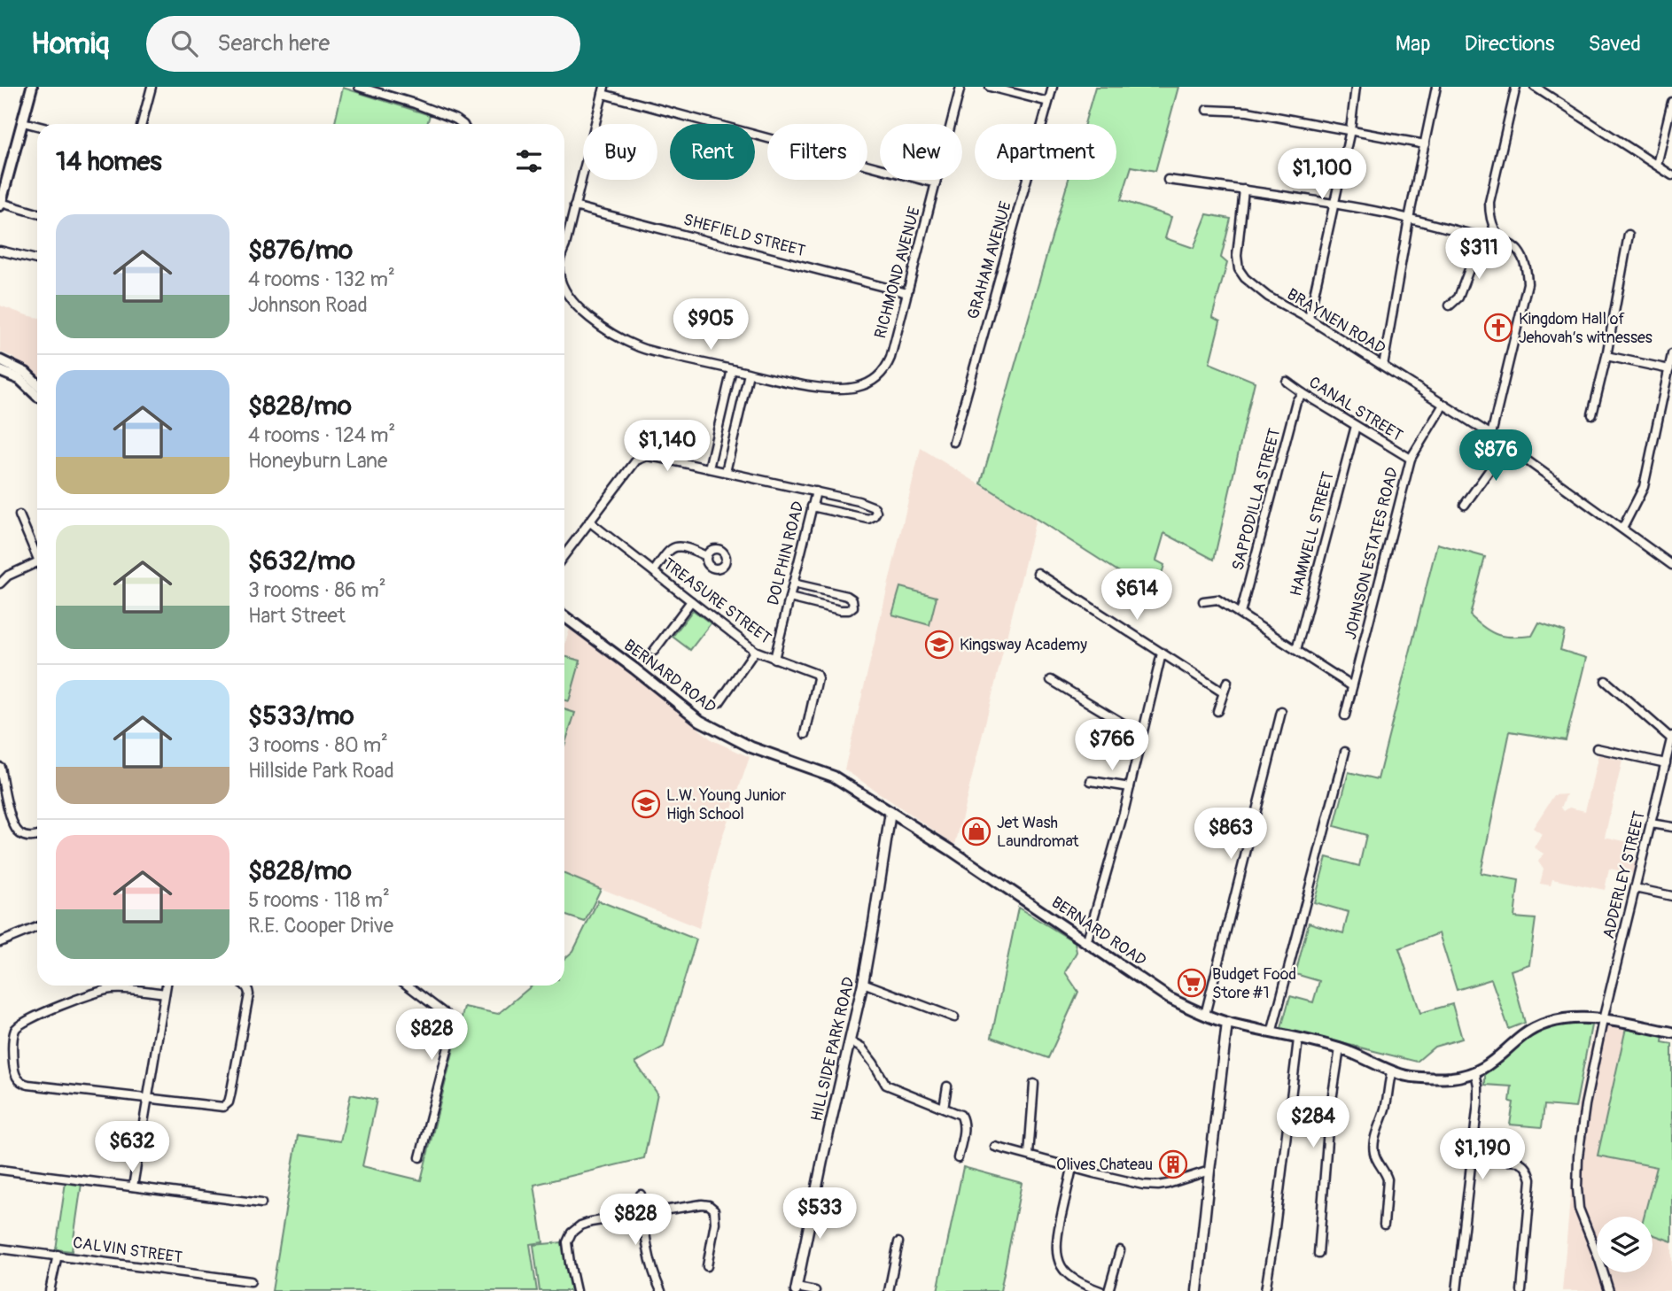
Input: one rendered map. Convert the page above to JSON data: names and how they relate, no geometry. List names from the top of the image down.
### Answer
{
  "streets": {
    "main road": ["BERNARD ROAD"],
    "street": [
      "SHEFIELD STREET",
      "GRAHAM AVENUE",
      "RICHMOND AVENUE",
      "BRAYNEN ROAD",
      "CANAL STREET",
      "SAPPODILLA STREET",
      "HAMWELL STREET",
      "DOLPHIN ROAD",
      "JOHNSON ESTATES ROAD",
      "TREASURE STREET",
      "ADDERLEY STREET",
      "HILLSIDE PARK ROAD",
      "CALVIN STREET"
    ]
  },
  "crossings": [
    ["SHEFIELD STREET", "RICHMOND AVENUE"],
    ["BRAYNEN ROAD", "JOHNSON ESTATES ROAD"],
    ["CANAL STREET", "SAPPODILLA STREET"],
    ["CANAL STREET", "HAMWELL STREET"],
    ["CANAL STREET", "JOHNSON ESTATES ROAD"],
    ["DOLPHIN ROAD", "TREASURE STREET"],
    ["BERNARD ROAD", "ADDERLEY STREET"],
    ["BERNARD ROAD", "HILLSIDE PARK ROAD"]
  ],
  "places": {
    "church": ["Kingdom Hall of Jehovah’s witnesses"],
    "school or university": ["Kingsway Academy", "L.W. Young Junior High School"],
    "shop": ["Jet Wash Laundromat"],
    "supermarket": ["Budget Food Store #1"],
    "building": ["Olives Chateau"]
  },
  "page": {
    "header": "Homiq",
    "search": "Search here",
    "nav": ["Map", "Directions", "Saved"],
    "chip": [
      "Buy",
      "Rent",
      "Filters",
      "New",
      "Apartment"
    ],
    "heading": "14 homes",
    "price": [
      "$1,100",
      "$311",
      "$905",
      "$1,140",
      "$876",
      "$614",
      "$766",
      "$863",
      "$828",
      "$284",
      "$632",
      "$1,190",
      "$533",
      "$828"
    ],
    "list": [
      {
        "name": "$876/mo",
        "note": "4 rooms · 132 m² · Johnson Road"
      },
      {
        "name": "$828/mo",
        "note": "4 rooms · 124 m² · Honeyburn Lane"
      },
      {
        "name": "$632/mo",
        "note": "3 rooms · 86 m² · Hart Street"
      },
      {
        "name": "$533/mo",
        "note": "3 rooms · 80 m² · Hillside Park Road"
      },
      {
        "name": "$828/mo",
        "note": "5 rooms · 118 m² · R.E. Cooper Drive"
      }
    ]
  }
}
